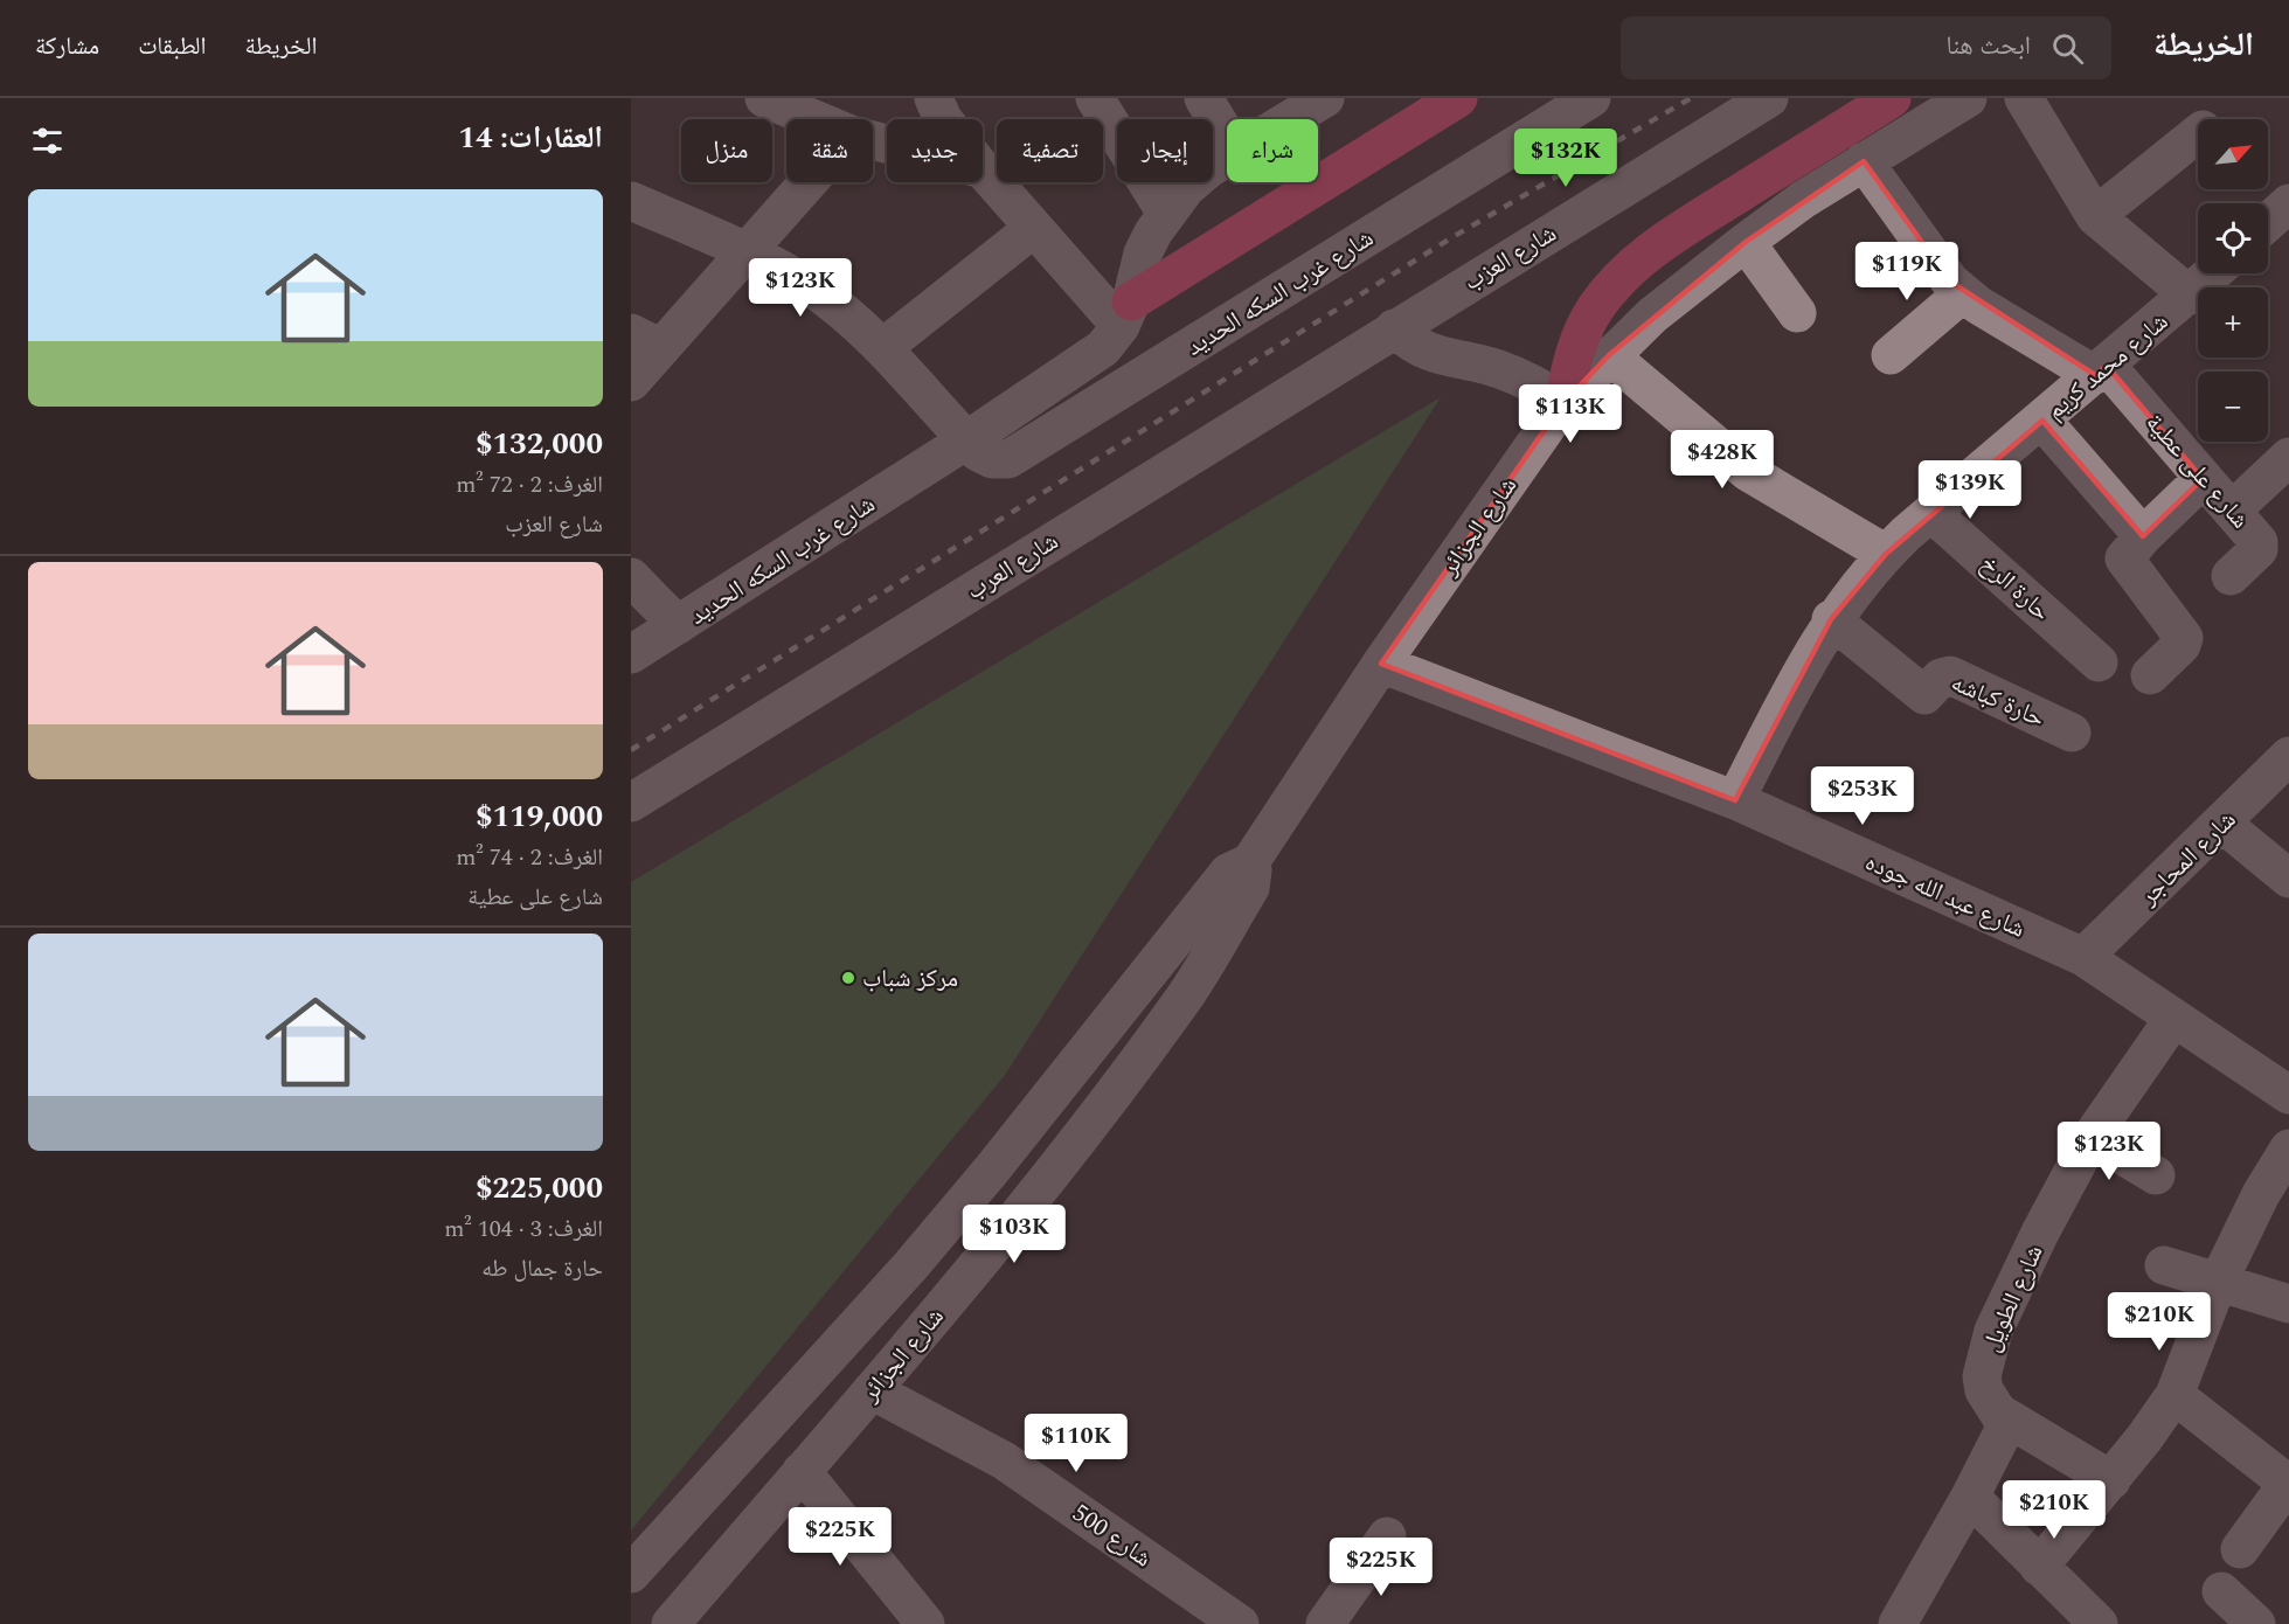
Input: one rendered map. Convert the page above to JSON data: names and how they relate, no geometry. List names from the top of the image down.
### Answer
{
  "streets": {
    "street": [
      "شارع العزب",
      "شارع غرب السكه الحديد",
      "شارع محمد كريم",
      "شارع على عطية",
      "شارع الجزائر",
      "شارع العرب",
      "حارة الرخ",
      "حارة كباشه",
      "شارع المحاجر",
      "شارع عبد الله جوده",
      "شارع الطويل",
      "شارع 500"
    ]
  },
  "crossings": [
    ["شارع العزب", "شارع العرب"],
    ["شارع محمد كريم", "شارع على عطية"],
    ["شارع محمد كريم", "حارة الرخ"],
    ["شارع محمد كريم", "حارة كباشه"],
    ["شارع محمد كريم", "شارع عبد الله جوده"],
    ["شارع على عطية", "شارع الجزائر"],
    ["شارع الجزائر", "شارع عبد الله جوده"],
    ["شارع الجزائر", "شارع 500"],
    ["شارع المحاجر", "شارع عبد الله جوده"],
    ["شارع عبد الله جوده", "شارع الطويل"]
  ],
  "places": ["مركز شباب"],
  "north": "top right",
  "page": {
    "header": "الخريطة",
    "search": "ابحث هنا",
    "nav": ["الخريطة", "الطبقات", "مشاركة"],
    "heading": "العقارات: 14",
    "map_buttons": ["+", "−"],
    "chip": [
      "شراء",
      "إيجار",
      "تصفية",
      "جديد",
      "شقة",
      "منزل"
    ],
    "price": [
      "$132K",
      "$119K",
      "$123K",
      "$113K",
      "$428K",
      "$139K",
      "$253K",
      "$123K",
      "$103K",
      "$210K",
      "$110K",
      "$210K",
      "$225K",
      "$225K"
    ],
    "list": [
      {
        "name": "$132,000",
        "note": "الغرف: 2 · 72 m² · شارع العزب"
      },
      {
        "name": "$119,000",
        "note": "الغرف: 2 · 74 m² · شارع على عطية"
      },
      {
        "name": "$225,000",
        "note": "الغرف: 3 · 104 m² · حارة جمال طه"
      }
    ]
  }
}
